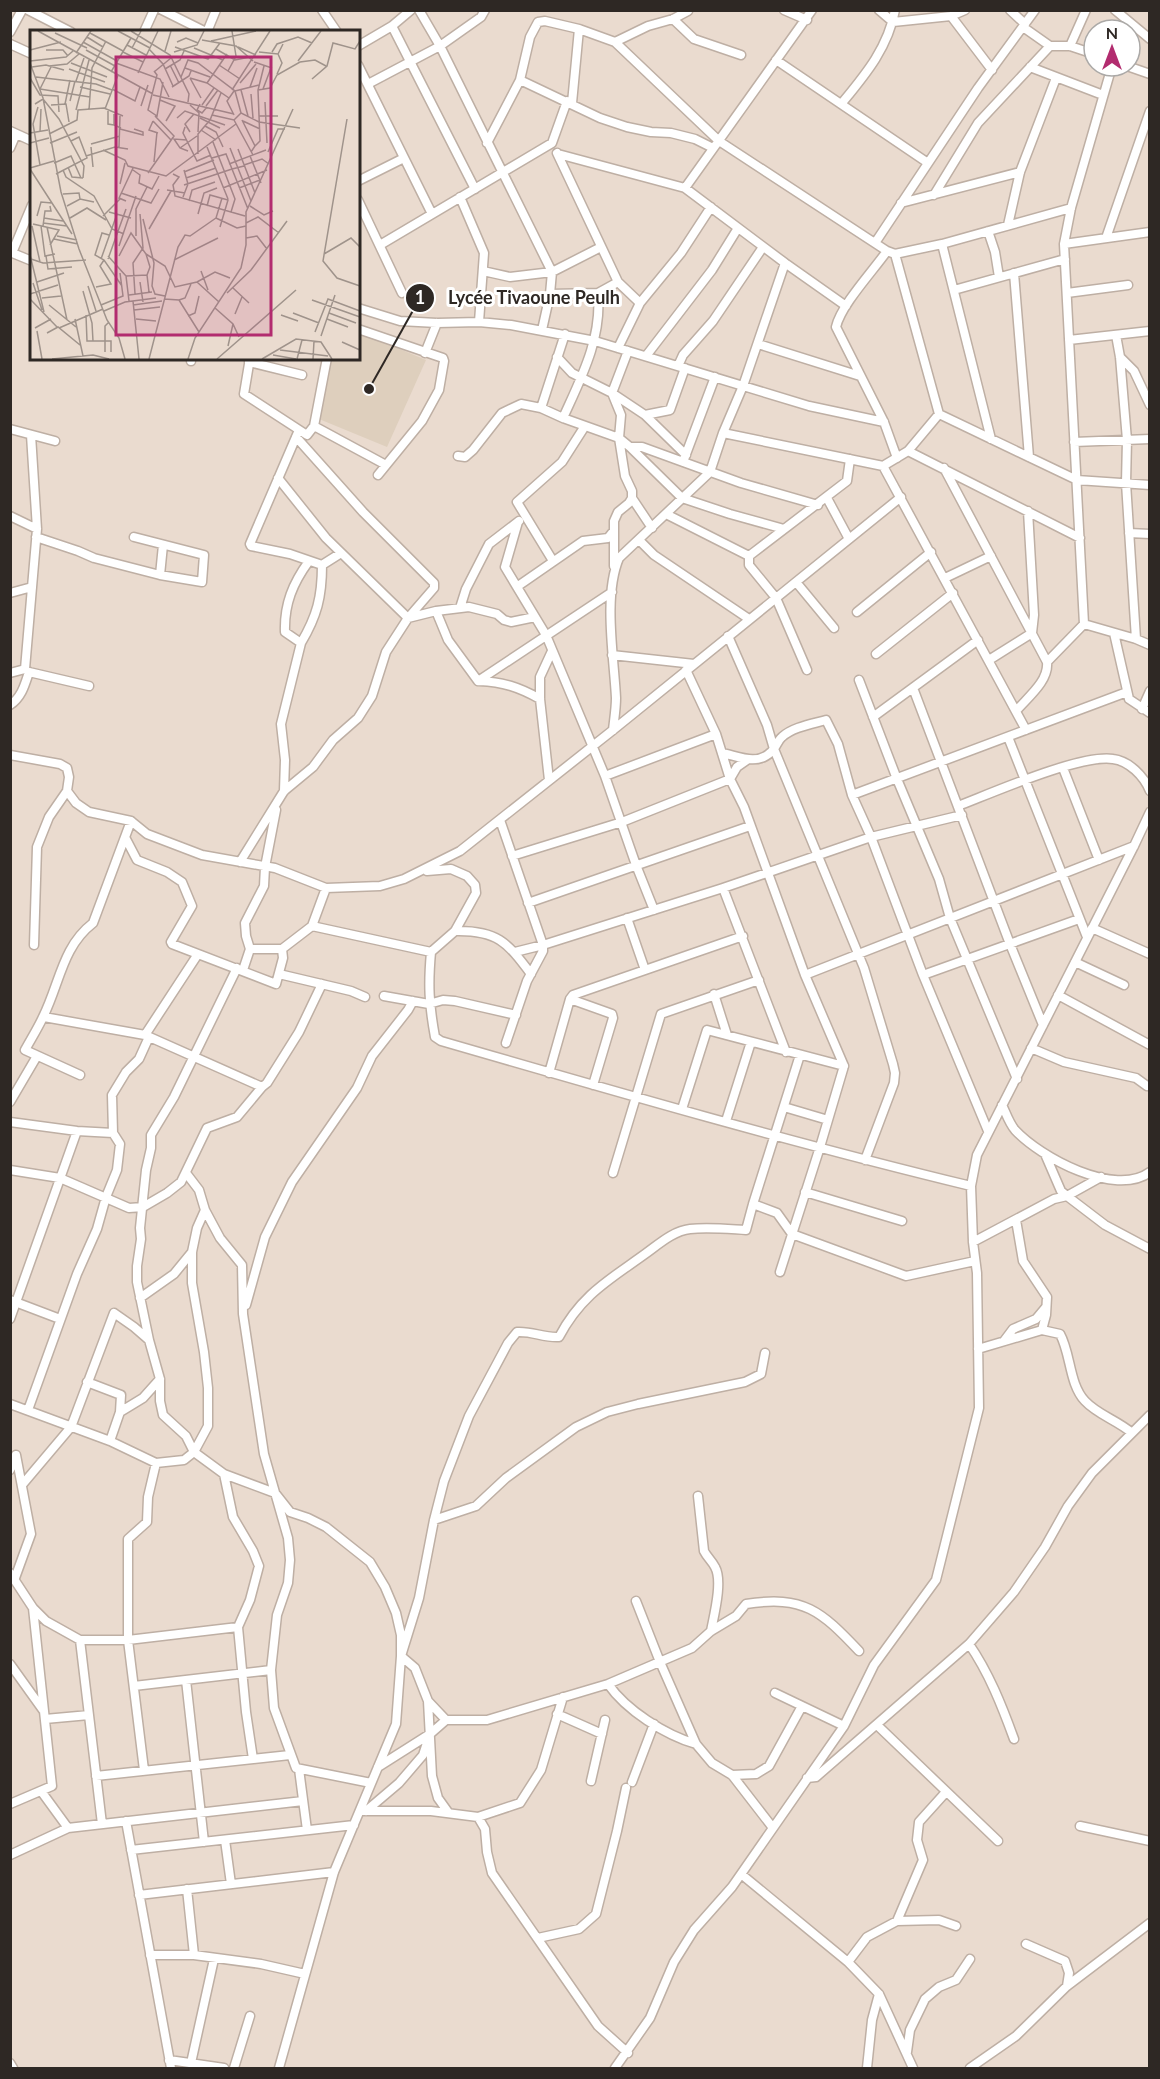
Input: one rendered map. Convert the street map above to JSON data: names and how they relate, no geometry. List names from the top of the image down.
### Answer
{
  "places": ["Lycée Tivaoune Peulh"],
  "north": "top"
}
